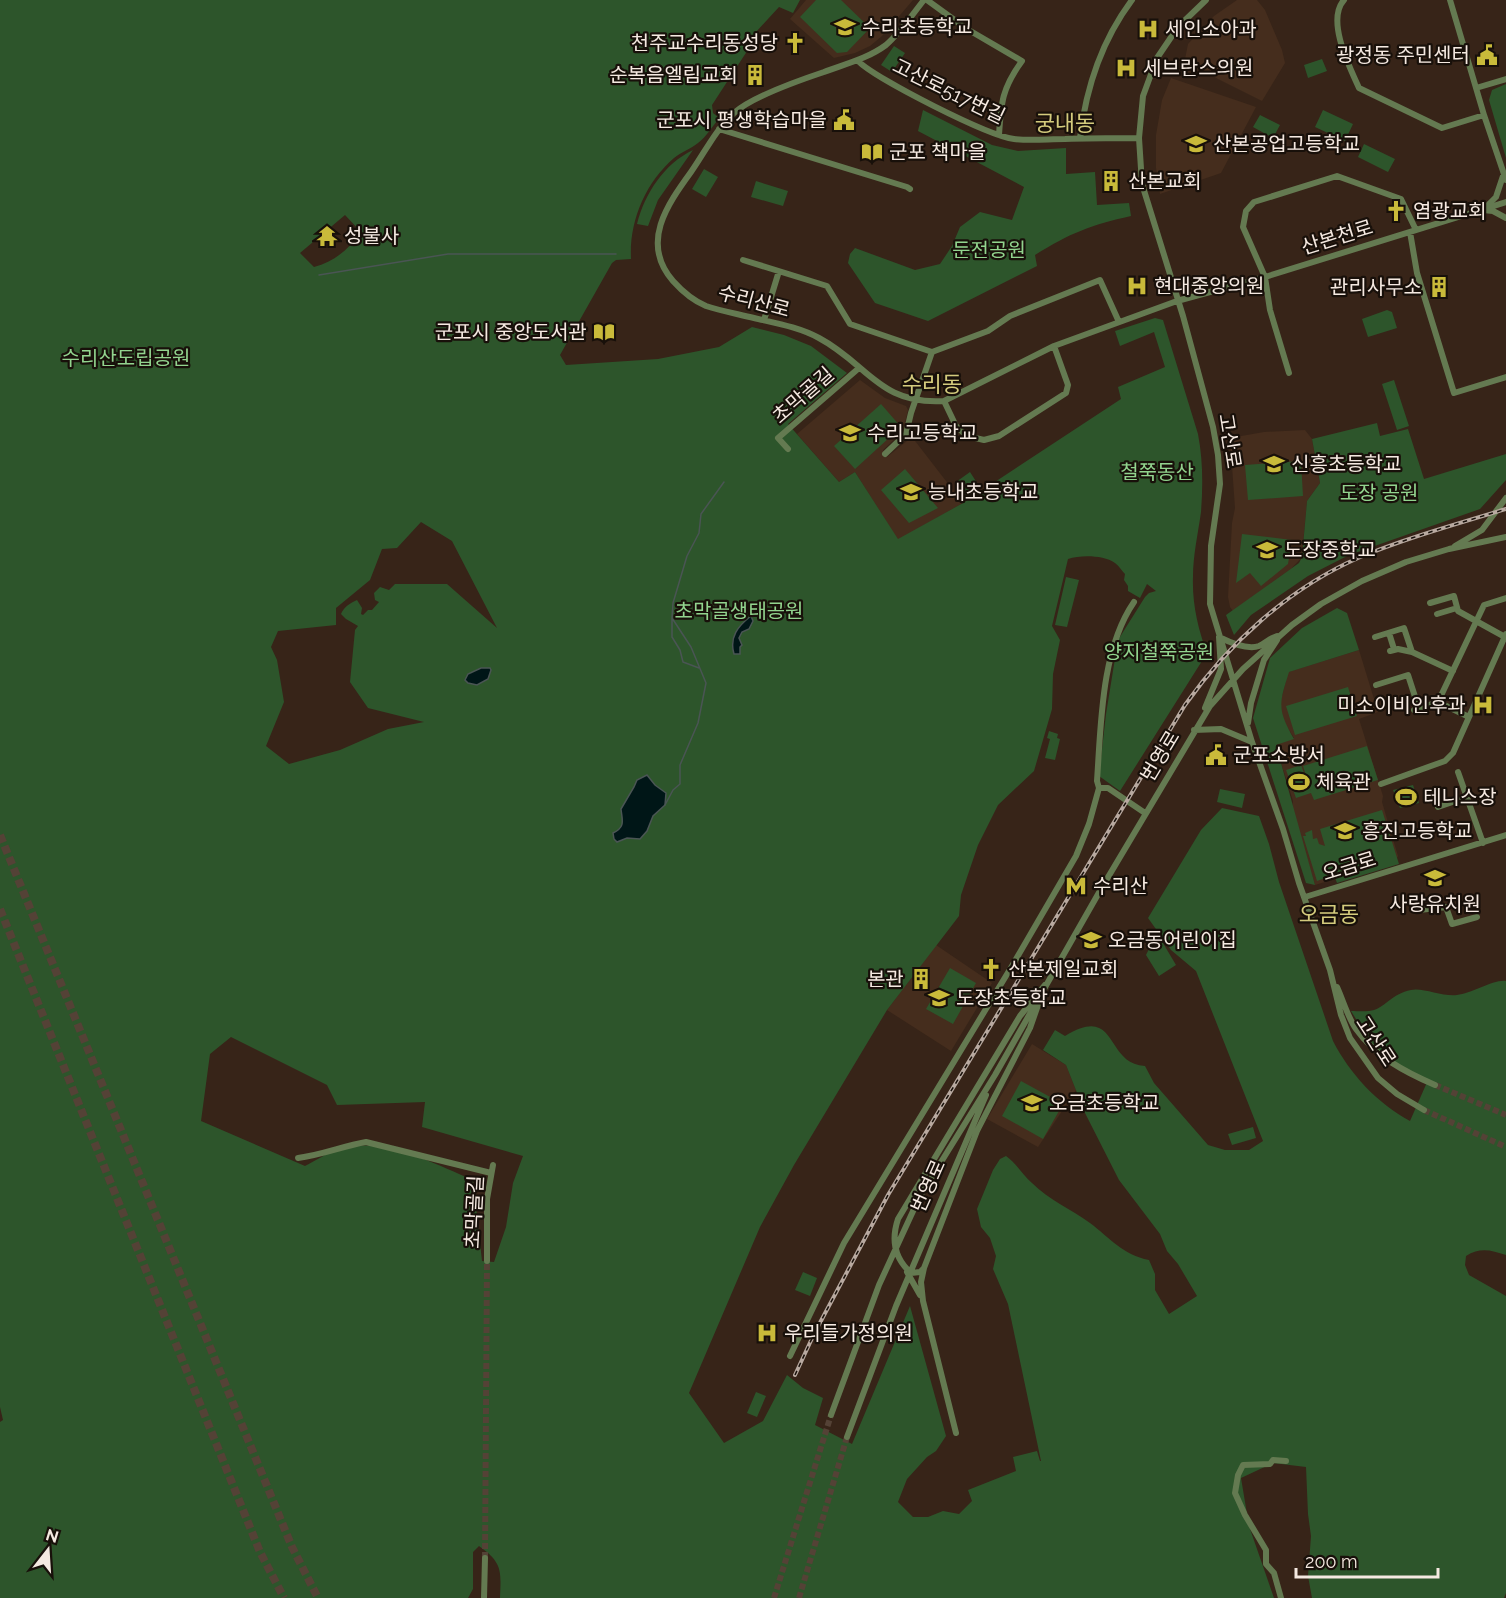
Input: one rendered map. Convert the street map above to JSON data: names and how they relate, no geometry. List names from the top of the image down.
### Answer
{
  "streets": {
    "street": [
      "고산로517번길",
      "산본천로",
      "수리산로",
      "초막골길",
      "고산로",
      "번영로",
      "오금로"
    ]
  },
  "crossings": [
    ["고산로517번길", "수리산로"],
    ["고산로517번길", "고산로"],
    ["산본천로", "수리산로"],
    ["산본천로", "고산로"],
    ["수리산로", "초막골길"],
    ["수리산로", "고산로"],
    ["고산로", "번영로"],
    ["고산로", "오금로"]
  ],
  "districts": ["궁내동", "수리동", "오금동"],
  "parks": [
    "둔전공원",
    "수리산도립공원",
    "철쭉동산",
    "도장 공원",
    "초막골생태공원",
    "양지철쭉공원"
  ],
  "places": {
    "school or university": [
      "수리초등학교",
      "산본공업고등학교",
      "수리고등학교",
      "신흥초등학교",
      "능내초등학교",
      "도장중학교",
      "흥진고등학교",
      "사랑유치원",
      "오금동어린이집",
      "도장초등학교",
      "오금초등학교"
    ],
    "hospital": [
      "세인소아과",
      "세브란스의원",
      "현대중앙의원",
      "미소이비인후과",
      "우리들가정의원"
    ],
    "church": ["천주교수리동성당", "염광교회", "산본제일교회"],
    "public building": ["광정동 주민센터", "군포시 평생학습마을", "군포소방서"],
    "building": [
      "순복음엘림교회",
      "산본교회",
      "관리사무소",
      "본관"
    ],
    "library": ["군포 책마을", "군포시 중앙도서관"],
    "temple": ["성불사"],
    "sports": ["체육관", "테니스장"],
    "metro station": ["수리산"]
  },
  "scale_bar": "200 m",
  "north": "top"
}
